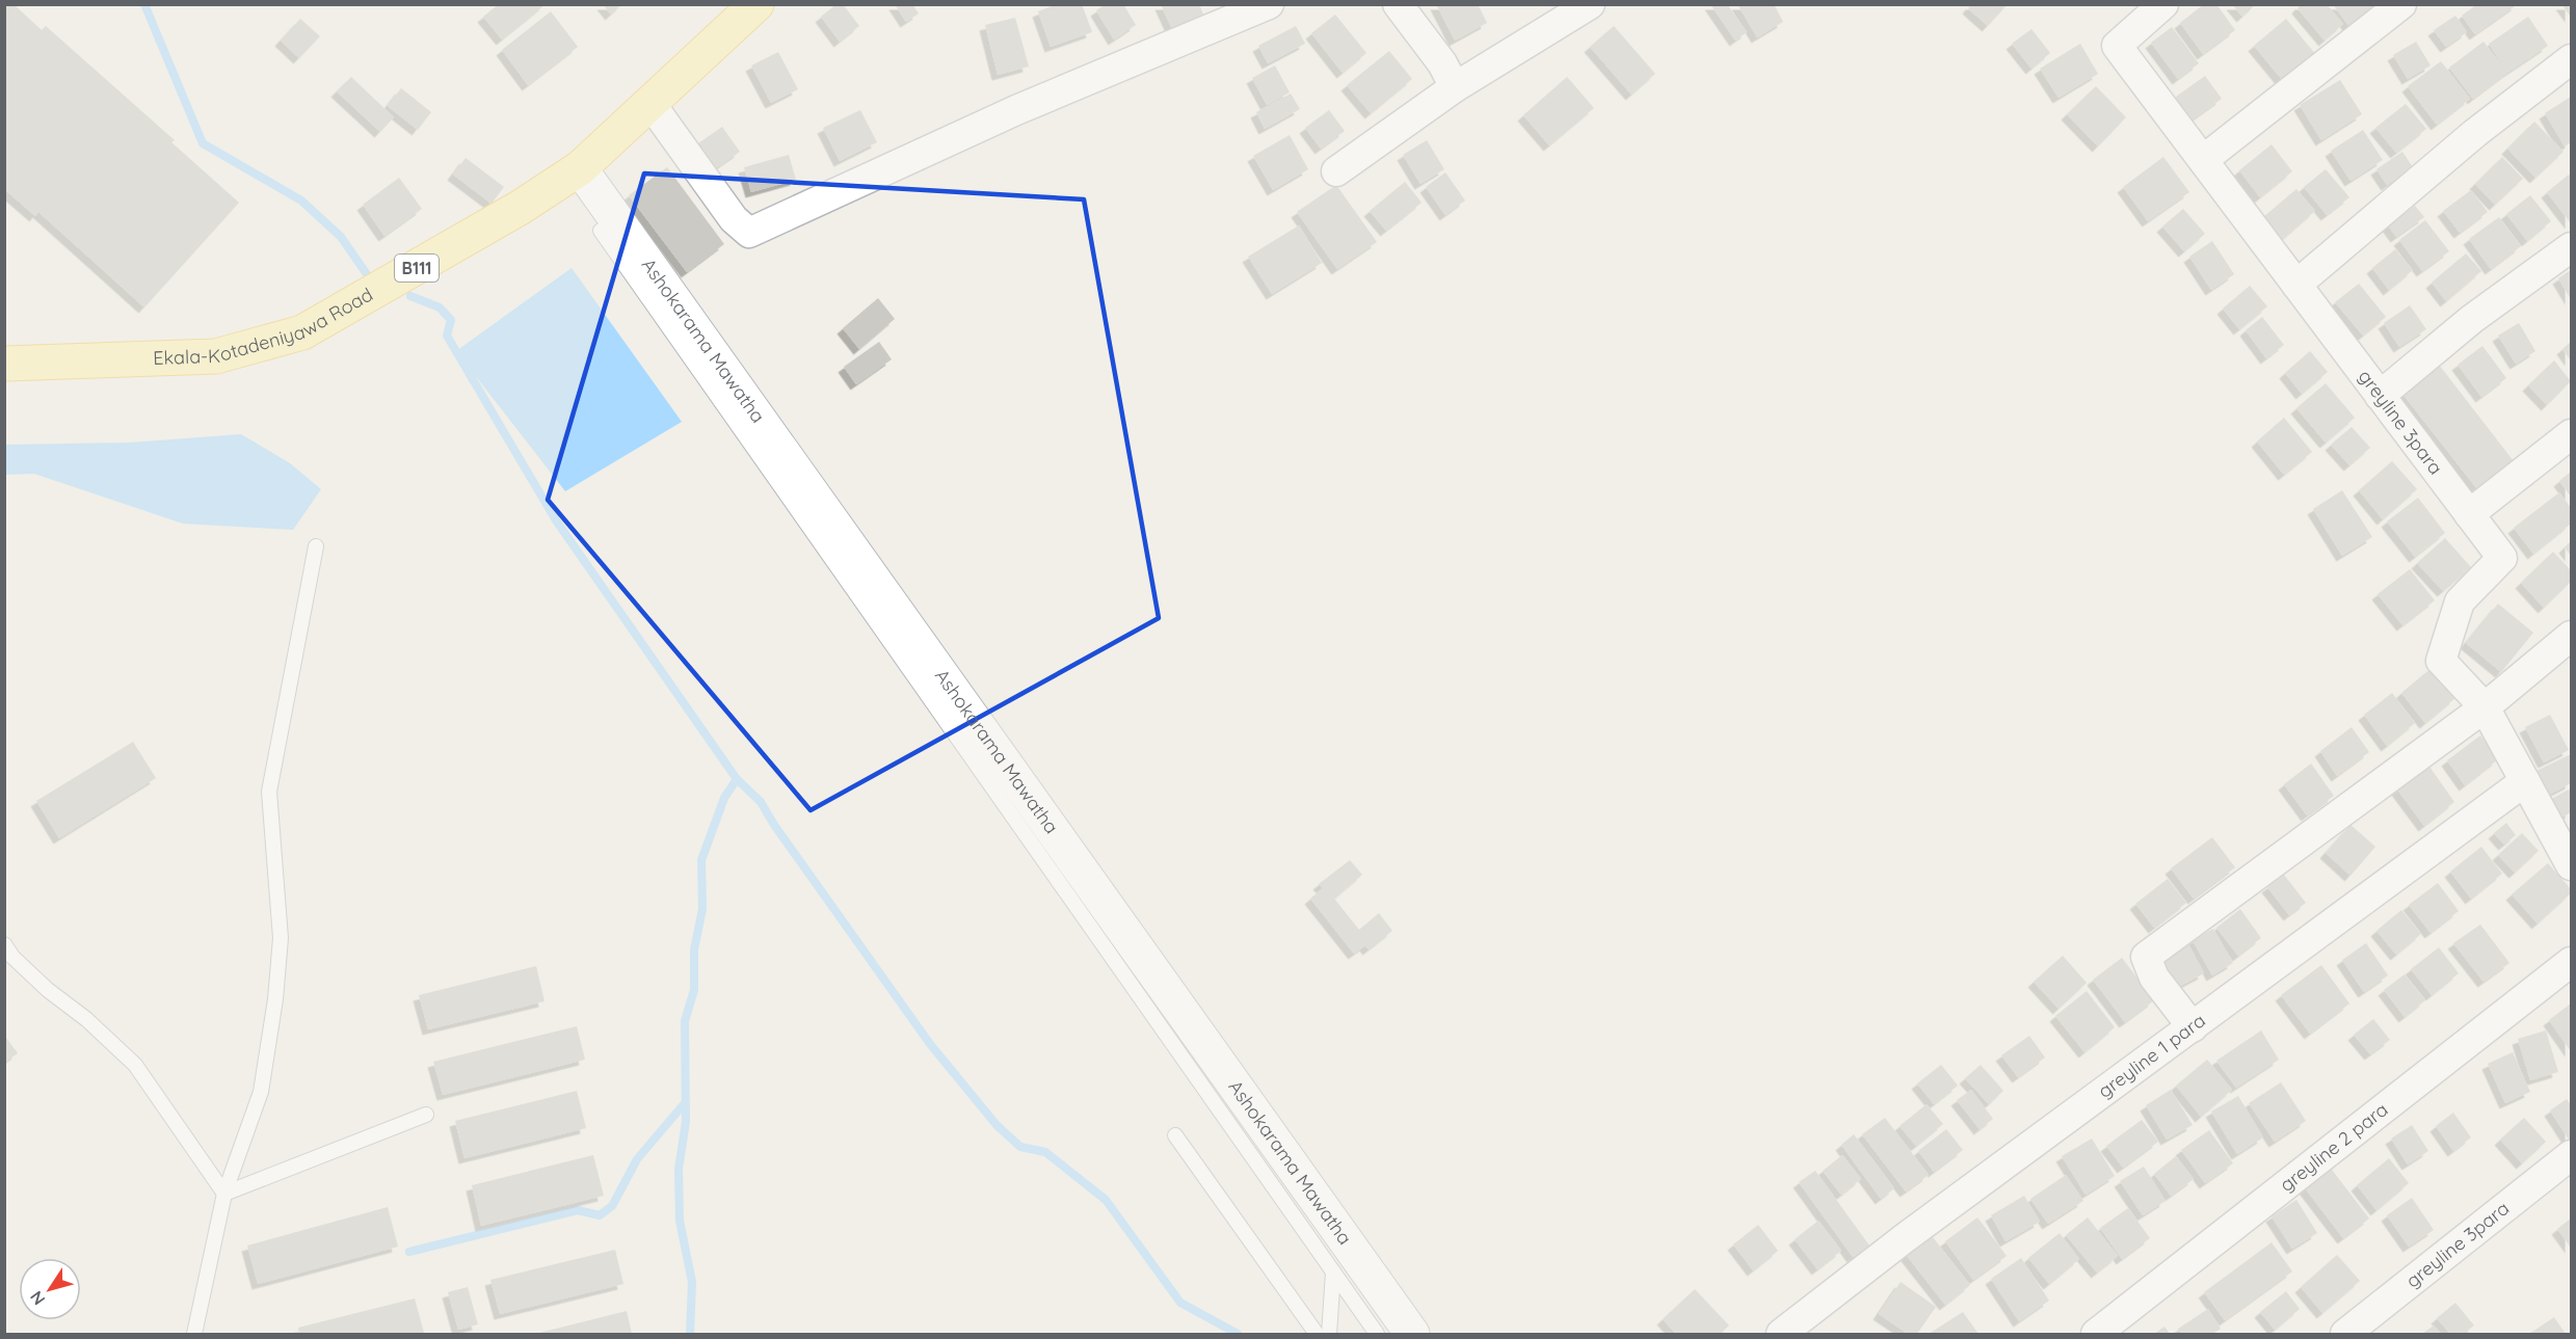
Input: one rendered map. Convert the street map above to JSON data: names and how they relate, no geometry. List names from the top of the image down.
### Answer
{
  "streets": {
    "main road": ["B111", "Ekala-Kotadeniyawa Road"],
    "street": [
      "Ashokarama Mawatha",
      "greyline 3para",
      "greyline 1 para",
      "greyline 2 para"
    ]
  },
  "crossings": [
    ["Ekala-Kotadeniyawa Road", "Ashokarama Mawatha"],
    ["greyline 3para", "greyline 1 para"]
  ],
  "north": "bottom left"
}
